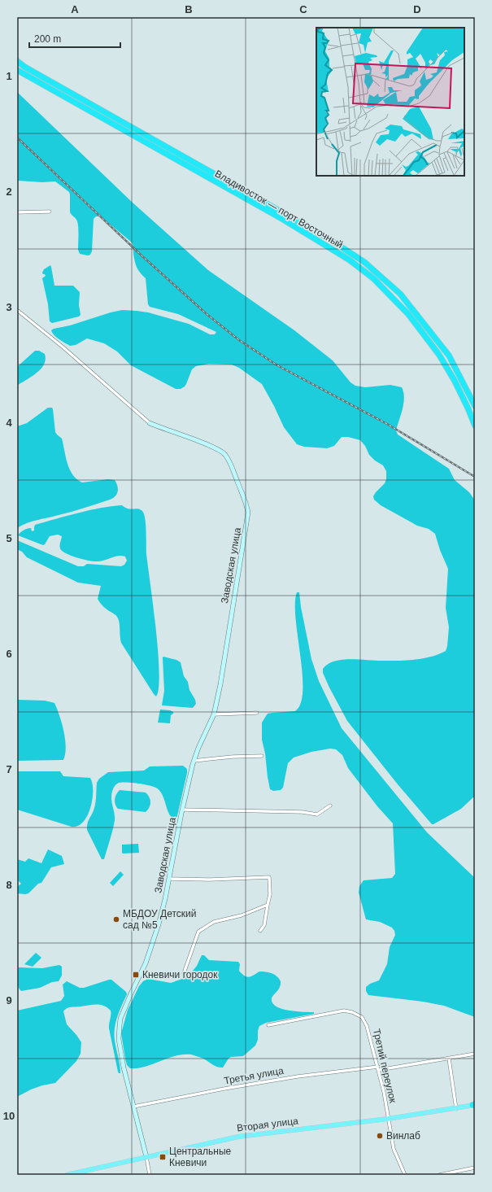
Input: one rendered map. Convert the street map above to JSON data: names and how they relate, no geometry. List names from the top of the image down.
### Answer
{
  "streets": {
    "highway": ["Владивосток — порт Восточный"],
    "main road": ["Вторая улица"],
    "street": ["Заводская улица", "Третий переулок", "Третья улица"]
  },
  "crossings": [
    ["Заводская улица", "Третья улица"],
    ["Заводская улица", "Вторая улица"],
    ["Третий переулок", "Третья улица"],
    ["Третий переулок", "Вторая улица"]
  ],
  "places": {
    "other": ["МБДОУ Детский сад №5", "Винлаб"],
    "transit": ["Кневичи городок", "Центральные Кневичи"]
  },
  "scale_bar": "200 m",
  "grid": {
    "columns": [
      "A",
      "B",
      "C",
      "D"
    ],
    "rows": [
      "1",
      "2",
      "3",
      "4",
      "5",
      "6",
      "7",
      "8",
      "9",
      "10"
    ]
  }
}
